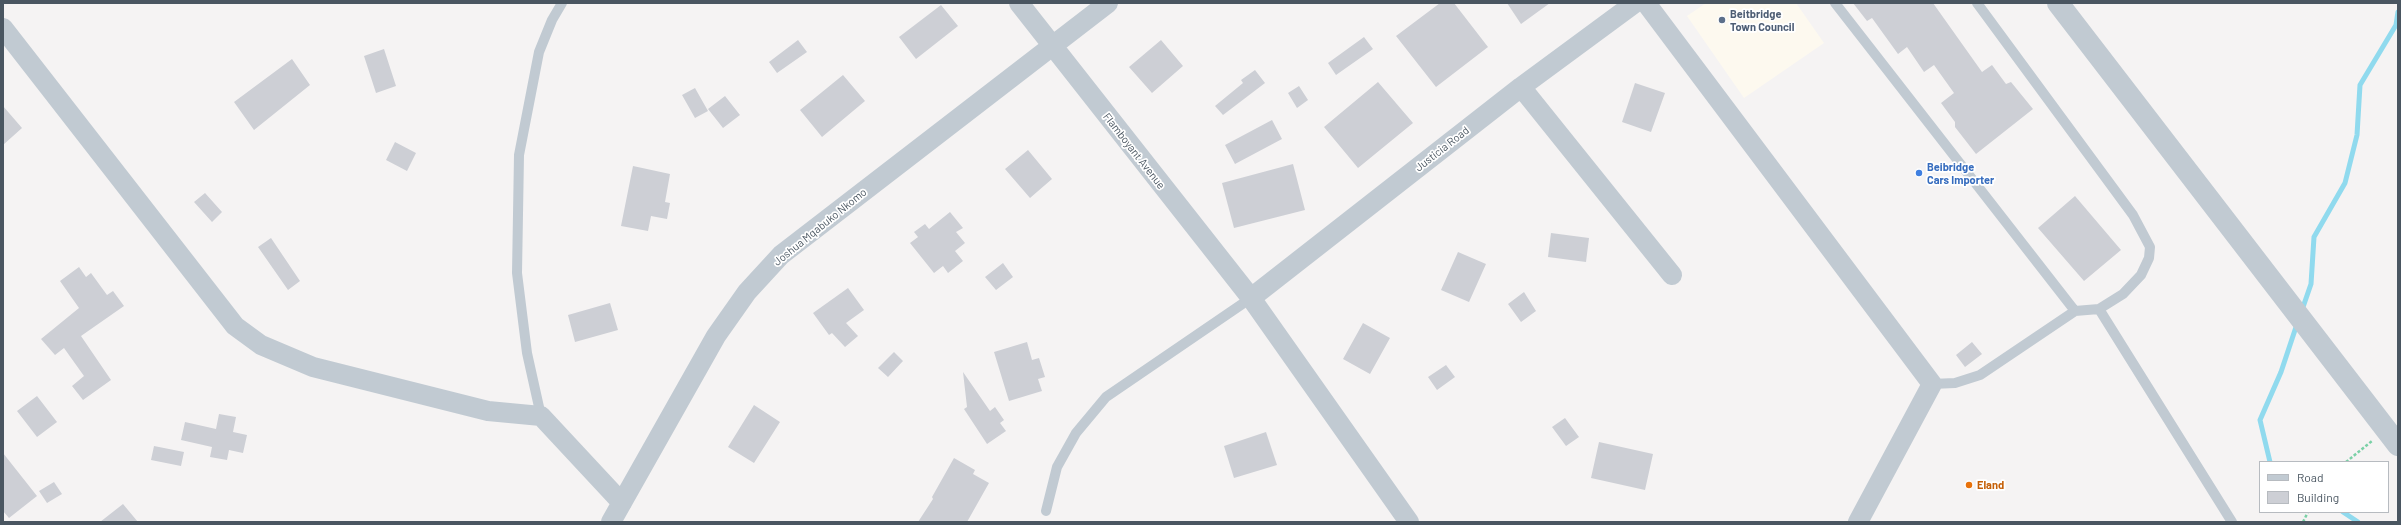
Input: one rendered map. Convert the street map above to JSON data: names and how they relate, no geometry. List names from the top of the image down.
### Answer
{
  "streets": {
    "street": ["Justicia Road", "Flamboyant Avenue", "Joshua Mqabuko Nkomo"]
  },
  "crossings": [
    ["Justicia Road", "Flamboyant Avenue"],
    ["Flamboyant Avenue", "Joshua Mqabuko Nkomo"]
  ],
  "places": ["Beitbridge Town Council", "Beibridge Cars Importer", "Eland"],
  "legend": ["Road", "Building"]
}
